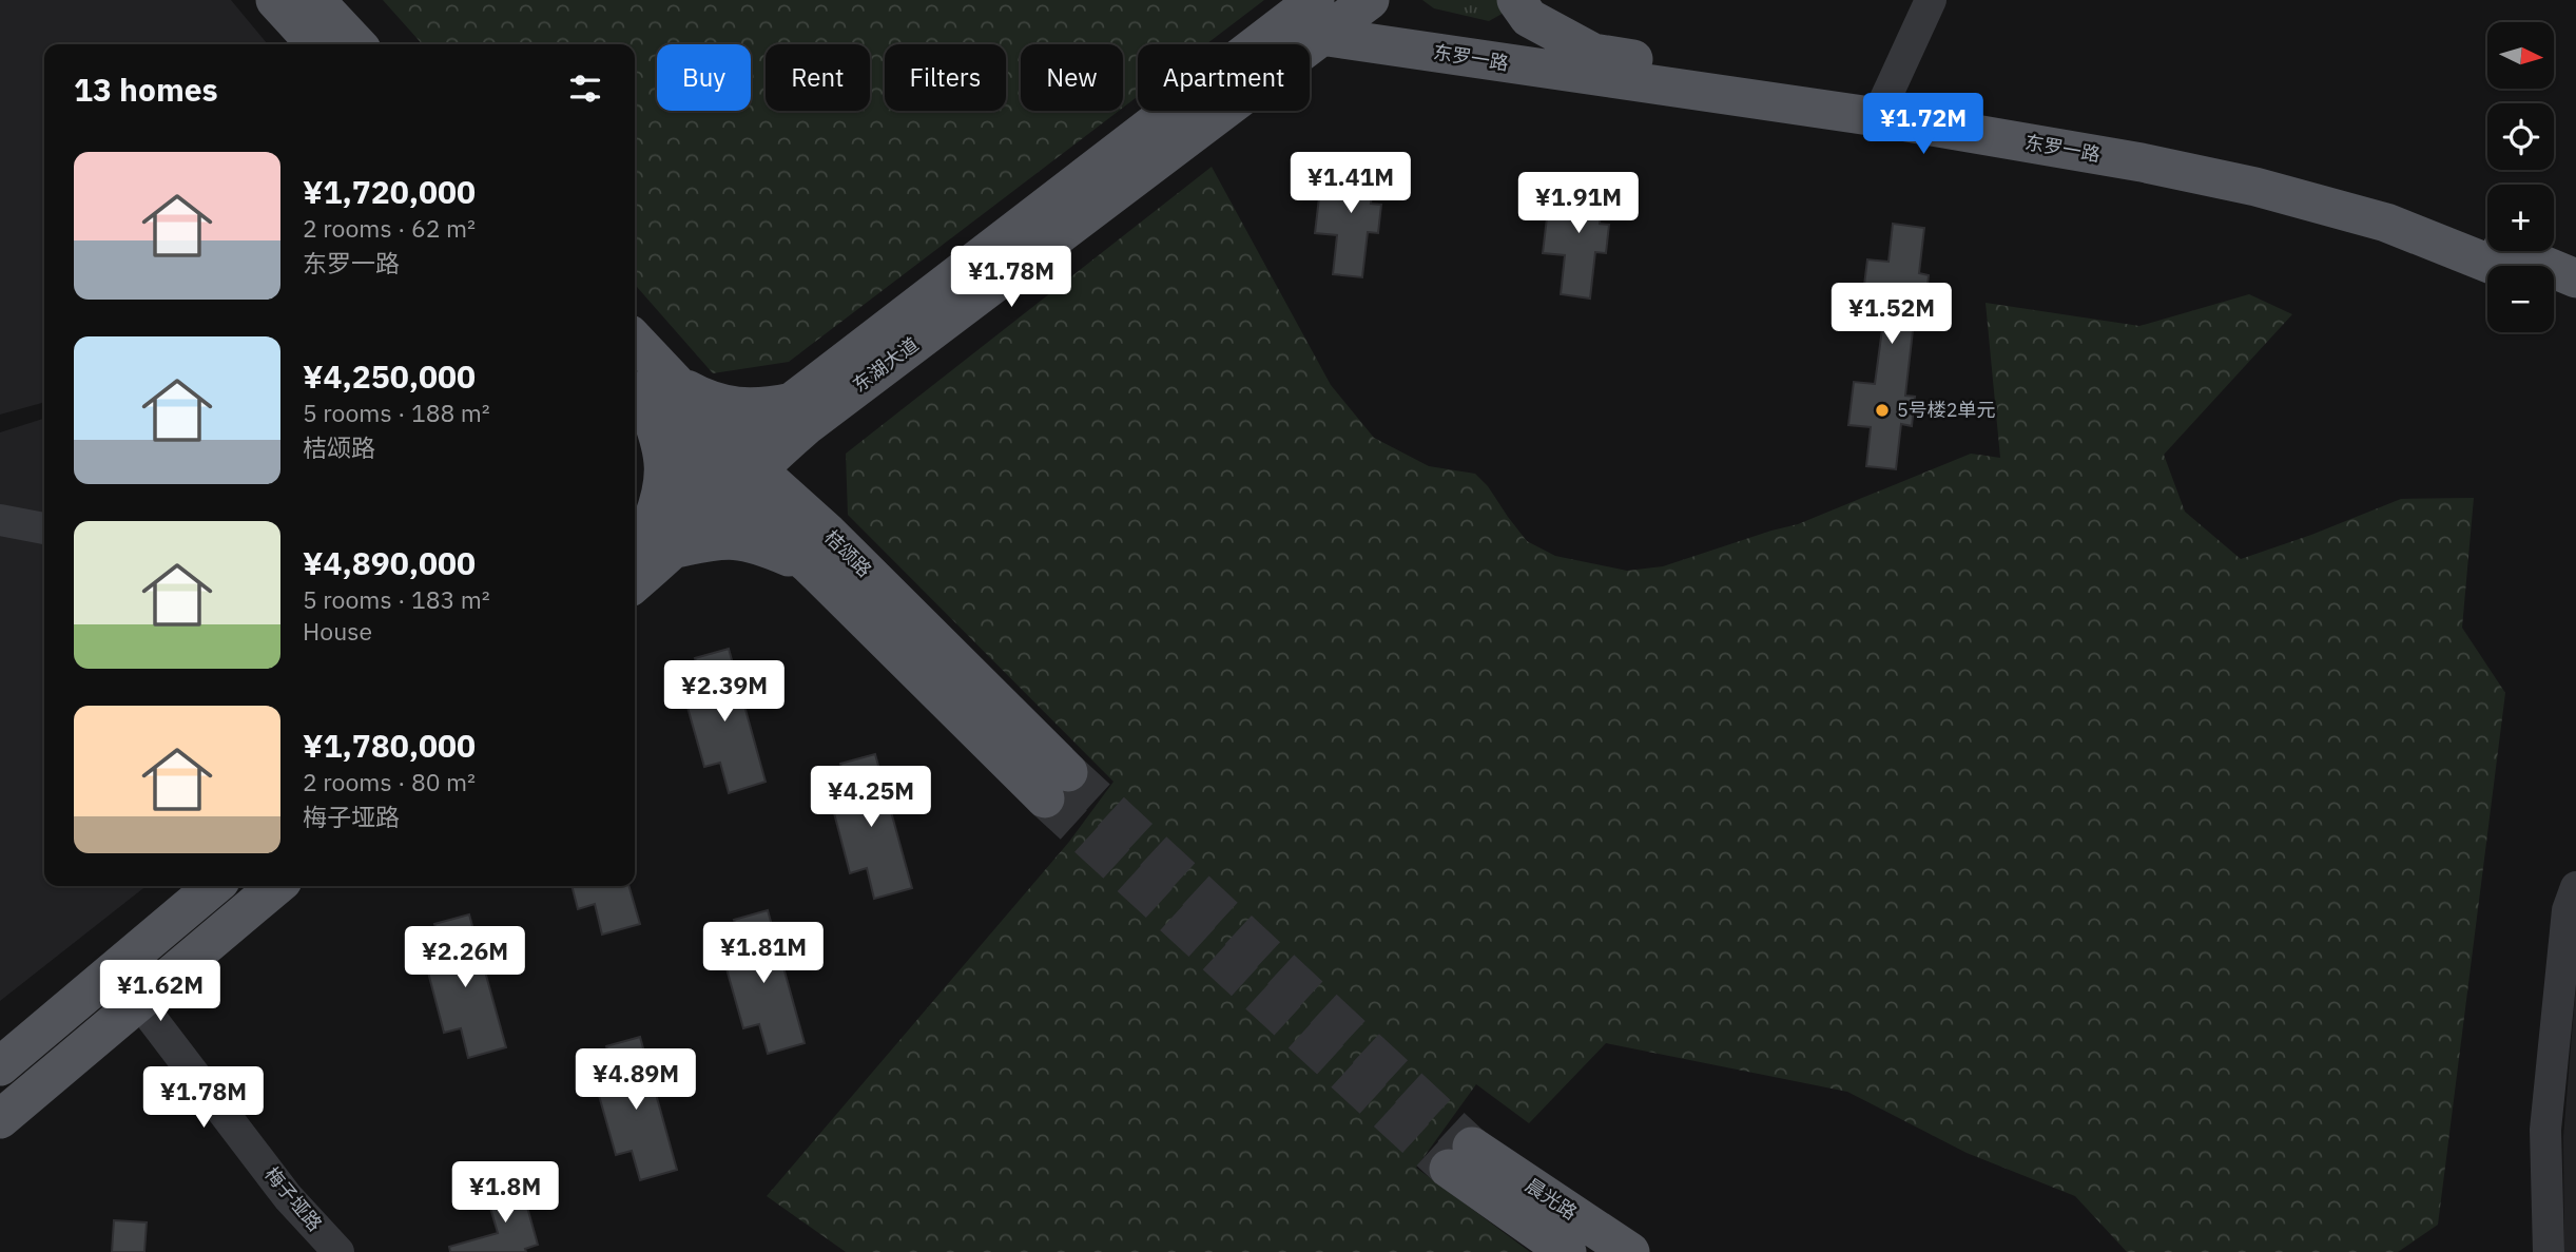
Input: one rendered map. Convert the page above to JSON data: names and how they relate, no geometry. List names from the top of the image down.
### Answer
{
  "streets": {
    "main road": [
      "东罗一路",
      "东湖大道",
      "桔颂路",
      "晨光路"
    ],
    "street": ["梅子垭路"]
  },
  "crossings": [
    ["东罗一路", "东湖大道"],
    ["东湖大道", "桔颂路"]
  ],
  "places": ["5号楼2单元"],
  "north": "right",
  "page": {
    "map_buttons": ["+", "−"],
    "chip": [
      "Buy",
      "Rent",
      "Filters",
      "New",
      "Apartment"
    ],
    "heading": "13 homes",
    "price": [
      "¥1.72M",
      "¥1.41M",
      "¥1.91M",
      "¥1.78M",
      "¥1.52M",
      "¥2.39M",
      "¥4.25M",
      "¥1.81M",
      "¥2.26M",
      "¥1.62M",
      "¥4.89M",
      "¥1.78M",
      "¥1.8M"
    ],
    "list": [
      {
        "name": "¥1,720,000",
        "note": "2 rooms · 62 m² · 东罗一路"
      },
      {
        "name": "¥4,250,000",
        "note": "5 rooms · 188 m² · 桔颂路"
      },
      {
        "name": "¥4,890,000",
        "note": "5 rooms · 183 m² · House"
      },
      {
        "name": "¥1,780,000",
        "note": "2 rooms · 80 m² · 梅子垭路"
      }
    ]
  }
}
